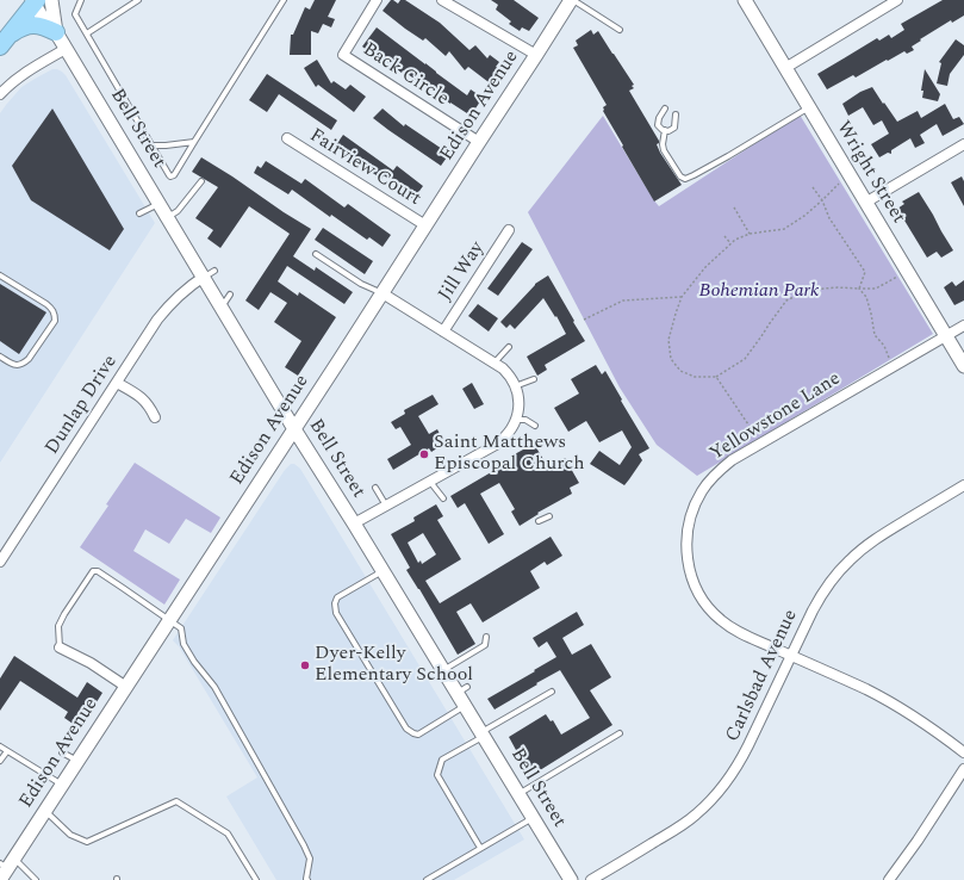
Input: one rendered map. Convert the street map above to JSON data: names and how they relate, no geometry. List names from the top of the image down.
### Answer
{
  "streets": {
    "street": [
      "Back Circle",
      "Edison Avenue",
      "Bell Street",
      "Fairview Court",
      "Wright Street",
      "Jill Way",
      "Dunlap Drive",
      "Yellowstone Lane",
      "Carlsbad Avenue"
    ]
  },
  "crossings": [
    ["Back Circle", "Edison Avenue"],
    ["Edison Avenue", "Bell Street"],
    ["Edison Avenue", "Fairview Court"],
    ["Bell Street", "Dunlap Drive"],
    ["Wright Street", "Yellowstone Lane"],
    ["Yellowstone Lane", "Carlsbad Avenue"]
  ],
  "parks": ["Bohemian Park"],
  "places": ["Saint Matthews Episcopal Church", "Dyer-Kelly Elementary School"]
}
